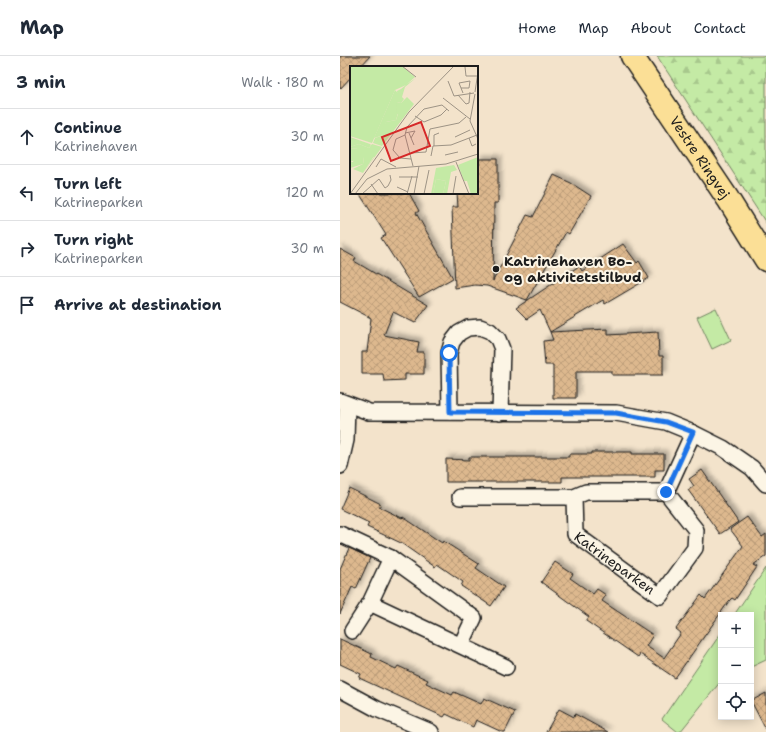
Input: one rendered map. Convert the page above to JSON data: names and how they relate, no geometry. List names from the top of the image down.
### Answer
{
  "streets": {
    "main road": ["Vestre Ringvej"],
    "street": ["Katrineparken"]
  },
  "places": ["Katrinehaven Bo- og aktivitetstilbud"],
  "page": {
    "header": "Map",
    "nav": [
      "Home",
      "Map",
      "About",
      "Contact"
    ],
    "heading": ["3 min", "Walk · 180 m"],
    "list": [
      ["Continue", "Katrinehaven", "30 m"],
      ["Turn left", "Katrineparken", "120 m"],
      ["Turn right", "Katrineparken", "30 m"],
      "Arrive at destination"
    ],
    "map_buttons": ["+", "−"]
  }
}
